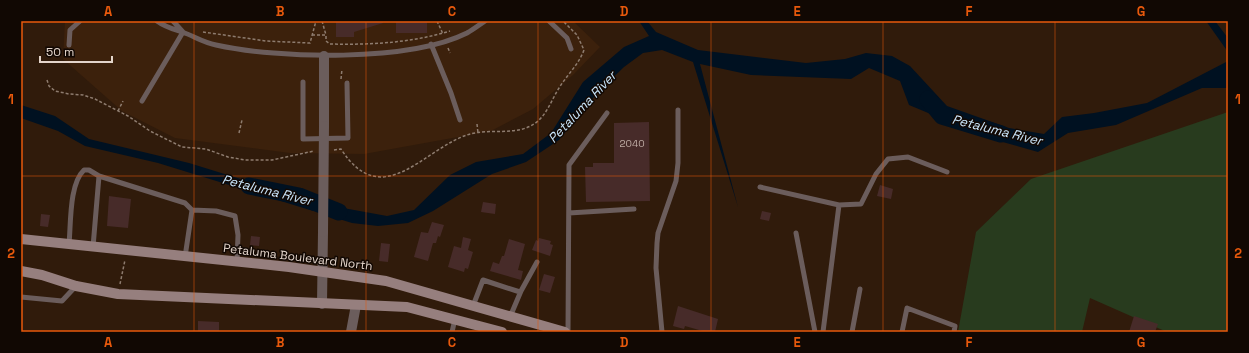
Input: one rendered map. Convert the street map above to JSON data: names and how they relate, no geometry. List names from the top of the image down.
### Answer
{
  "streets": {
    "main road": ["Petaluma Boulevard North"]
  },
  "water": ["Petaluma River"],
  "house_numbers": ["2040"],
  "scale_bar": "50 m",
  "grid": {
    "columns": [
      "A",
      "B",
      "C",
      "D",
      "E",
      "F",
      "G"
    ],
    "rows": ["1", "2"]
  }
}
